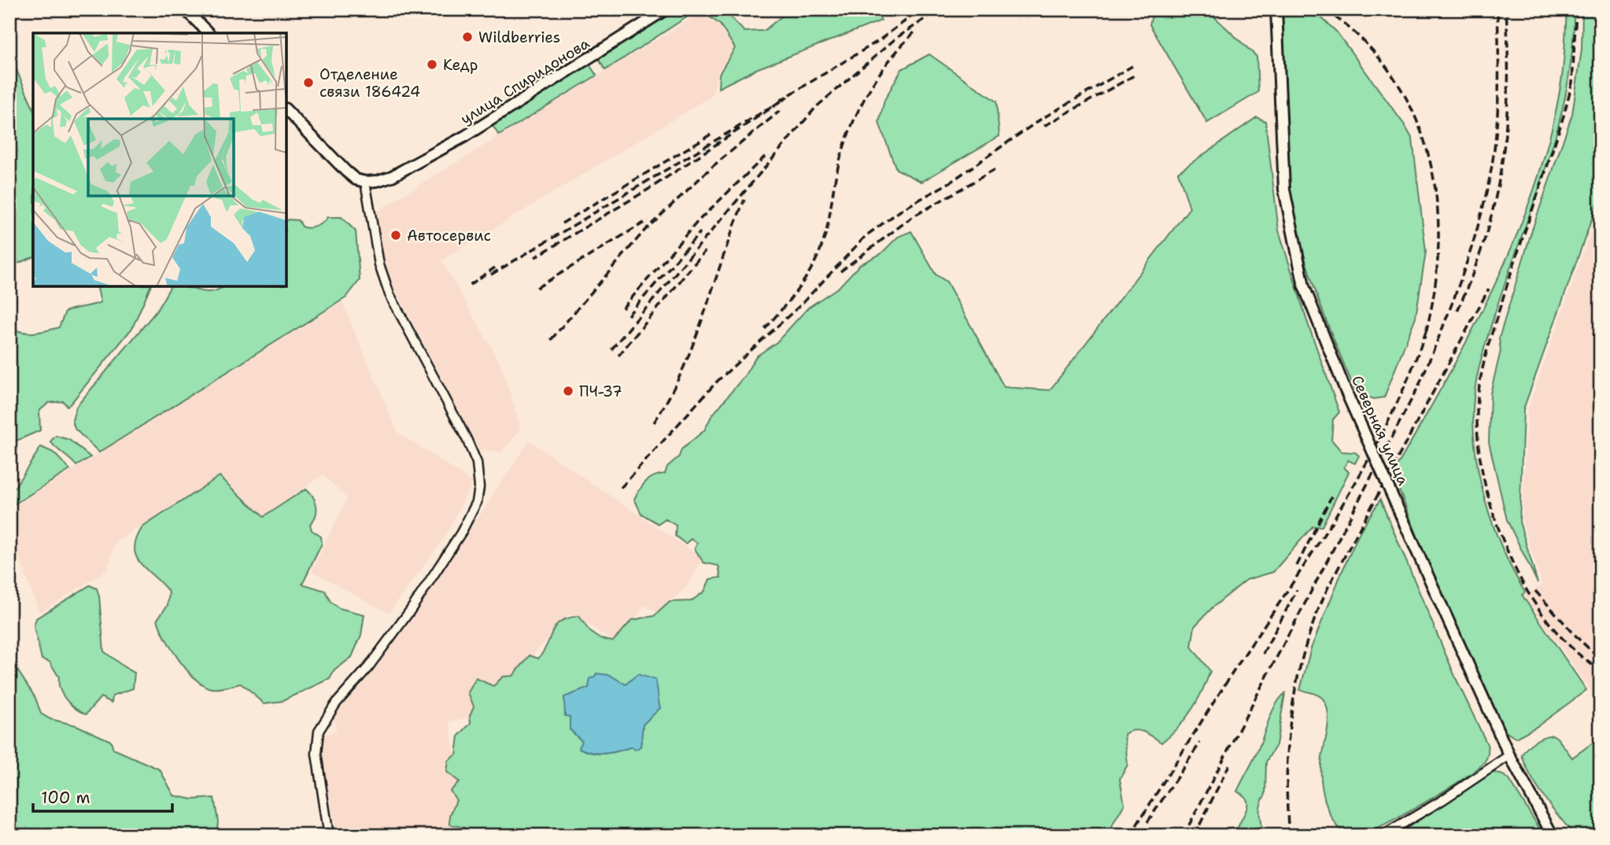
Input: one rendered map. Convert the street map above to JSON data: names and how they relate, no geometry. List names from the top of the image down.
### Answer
{
  "streets": {
    "street": ["улица Спиридонова", "Северная улица"]
  },
  "places": [
    "Wildberries",
    "Кедр",
    "Отделение связи 186424",
    "Автосервис",
    "ПЧ-37"
  ],
  "scale_bar": "100 m"
}
